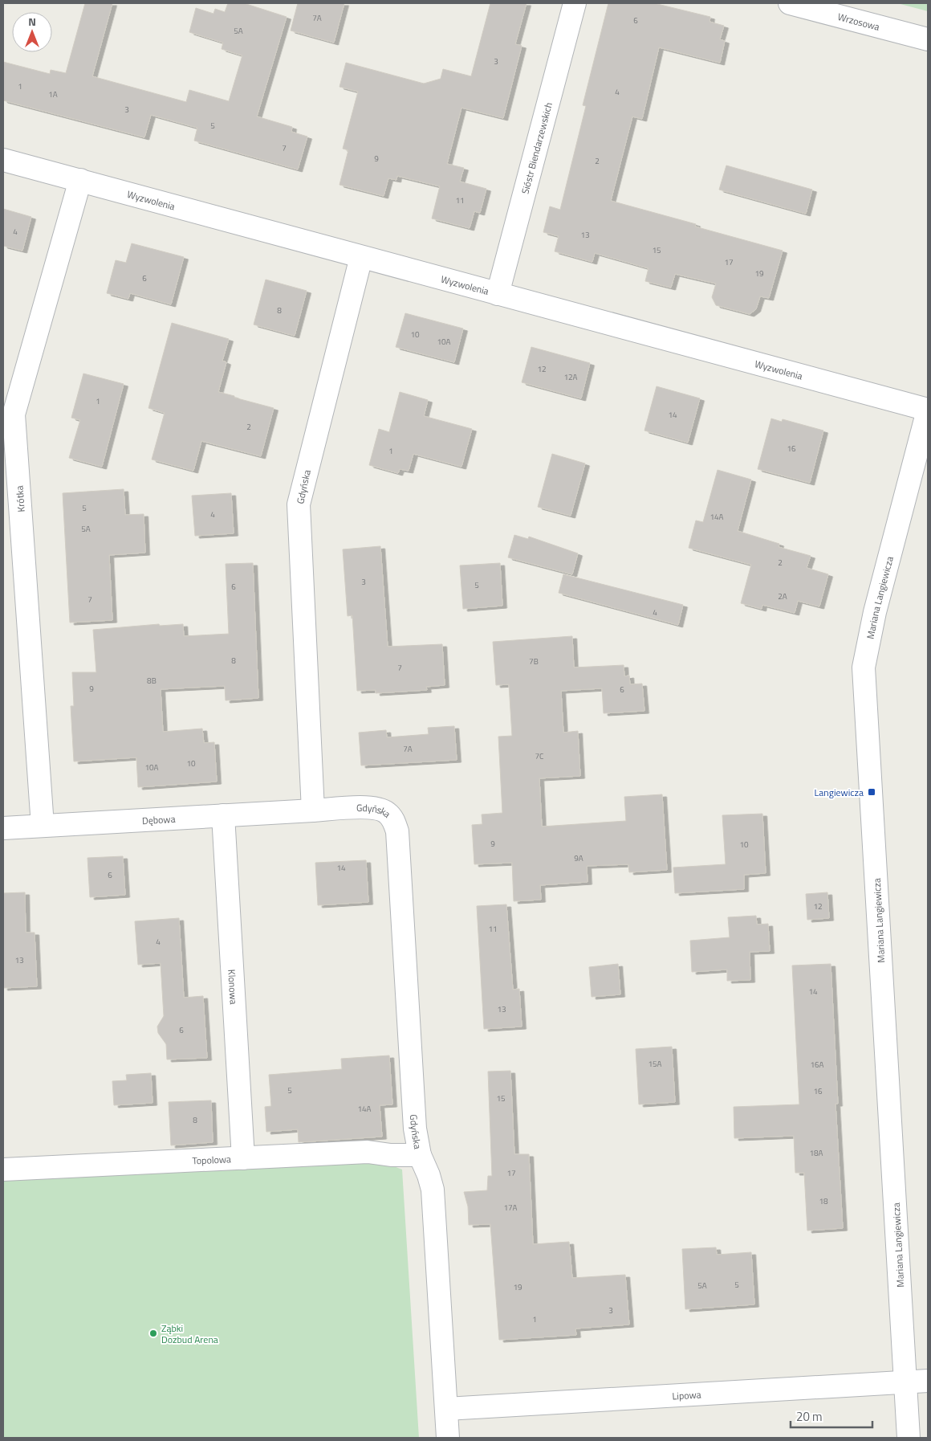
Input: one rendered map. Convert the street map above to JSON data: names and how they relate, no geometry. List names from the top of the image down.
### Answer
{
  "streets": {
    "street": [
      "Wrzosowa",
      "Sióstr Biendarzewskich",
      "Wyzwolenia",
      "Gdyńska",
      "Krótka",
      "Mariana Langiewicza",
      "Dębowa",
      "Klonowa",
      "Topolowa",
      "Lipowa"
    ]
  },
  "crossings": [
    ["Sióstr Biendarzewskich", "Wyzwolenia"],
    ["Wyzwolenia", "Gdyńska"],
    ["Wyzwolenia", "Krótka"],
    ["Wyzwolenia", "Mariana Langiewicza"],
    ["Gdyńska", "Dębowa"],
    ["Gdyńska", "Topolowa"],
    ["Gdyńska", "Lipowa"],
    ["Krótka", "Dębowa"],
    ["Mariana Langiewicza", "Lipowa"],
    ["Dębowa", "Klonowa"],
    ["Klonowa", "Topolowa"]
  ],
  "places": {
    "transit": ["Langiewicza"],
    "other": ["Ząbki Dozbud Arena"]
  },
  "house_numbers": [
    "7A",
    "6",
    "5A",
    "3",
    "1",
    "4",
    "1A",
    "3",
    "5",
    "7",
    "9",
    "2",
    "11",
    "4",
    "13",
    "15",
    "17",
    "19",
    "6",
    "8",
    "10",
    "10A",
    "12",
    "12A",
    "1",
    "14",
    "2",
    "16",
    "1",
    "5",
    "4",
    "14A",
    "5A",
    "2",
    "3",
    "5",
    "6",
    "2A",
    "7",
    "4",
    "8",
    "7B",
    "7",
    "8B",
    "9",
    "6",
    "7A",
    "7C",
    "10",
    "10A",
    "9",
    "10",
    "9A",
    "14",
    "6",
    "12",
    "11",
    "4",
    "13",
    "14",
    "13",
    "6",
    "15A",
    "16A",
    "5",
    "16",
    "15",
    "14A",
    "8",
    "18A",
    "17",
    "18",
    "17A",
    "5",
    "5A",
    "19",
    "3",
    "1"
  ],
  "scale_bar": "20 m",
  "north": "top"
}
